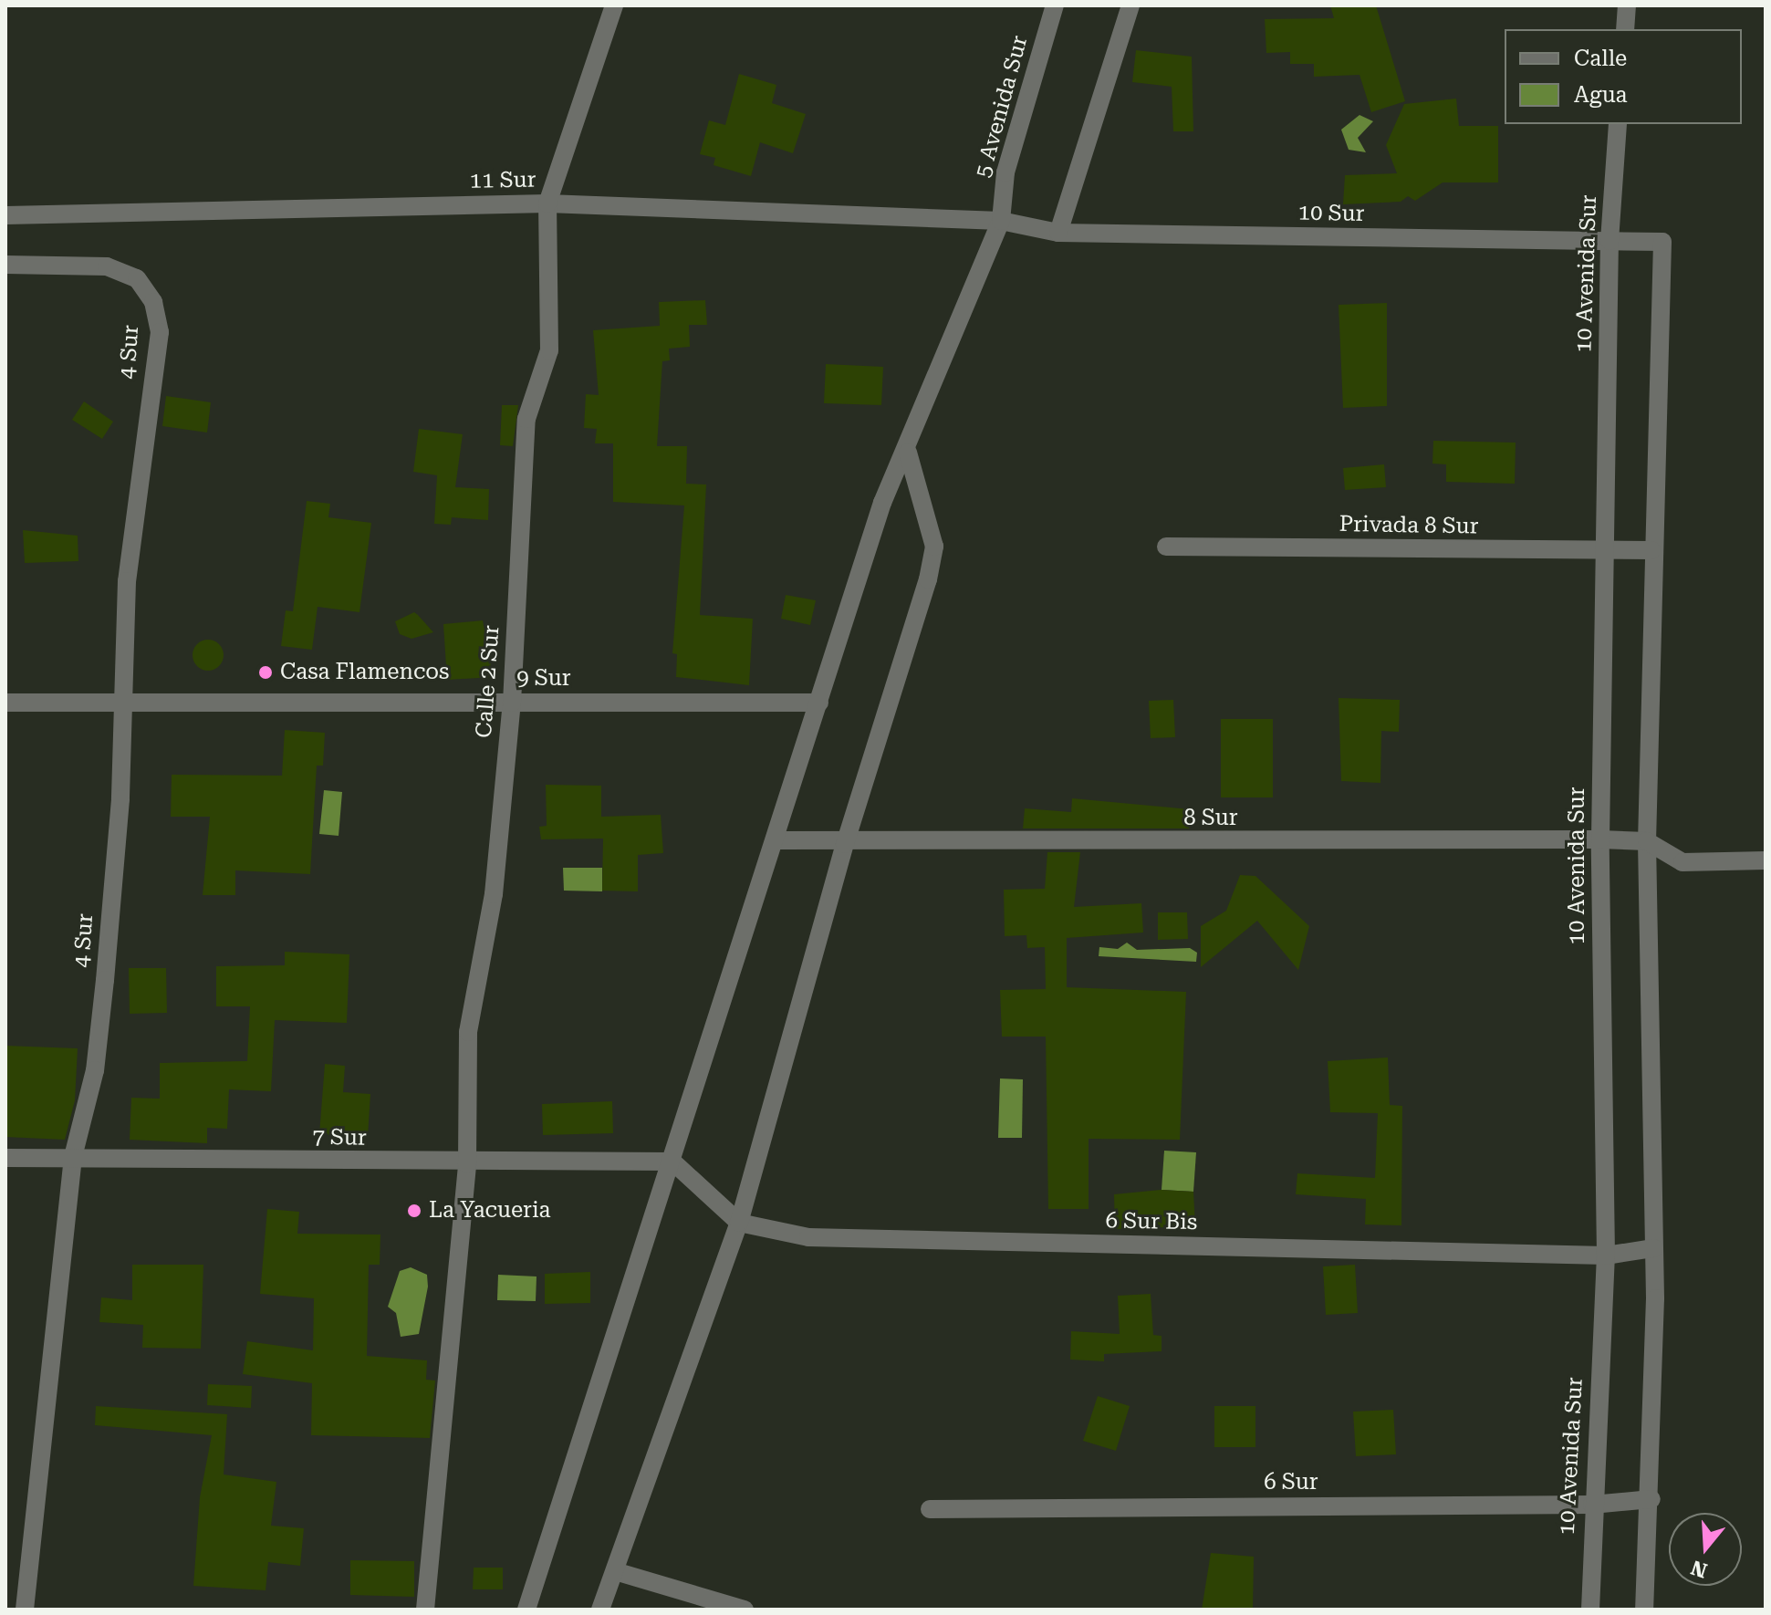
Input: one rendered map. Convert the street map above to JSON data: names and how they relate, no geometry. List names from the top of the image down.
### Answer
{
  "streets": {
    "street": [
      "5 Avenida Sur",
      "11 Sur",
      "10 Sur",
      "10 Avenida Sur",
      "4 Sur",
      "Privada 8 Sur",
      "9 Sur",
      "Calle 2 Sur",
      "8 Sur",
      "7 Sur",
      "6 Sur Bis",
      "6 Sur"
    ]
  },
  "crossings": [
    ["5 Avenida Sur", "11 Sur"],
    ["5 Avenida Sur", "10 Sur"],
    ["5 Avenida Sur", "9 Sur"],
    ["5 Avenida Sur", "8 Sur"],
    ["5 Avenida Sur", "7 Sur"],
    ["11 Sur", "10 Sur"],
    ["11 Sur", "Calle 2 Sur"],
    ["10 Sur", "10 Avenida Sur"],
    ["10 Sur", "Privada 8 Sur"],
    ["10 Avenida Sur", "Privada 8 Sur"],
    ["10 Avenida Sur", "8 Sur"],
    ["10 Avenida Sur", "6 Sur Bis"],
    ["10 Avenida Sur", "6 Sur"],
    ["4 Sur", "9 Sur"],
    ["4 Sur", "7 Sur"],
    ["9 Sur", "Calle 2 Sur"],
    ["Calle 2 Sur", "7 Sur"]
  ],
  "places": ["Casa Flamencos", "La Yacueria"],
  "legend": ["Calle", "Agua"],
  "north": "bottom"
}
